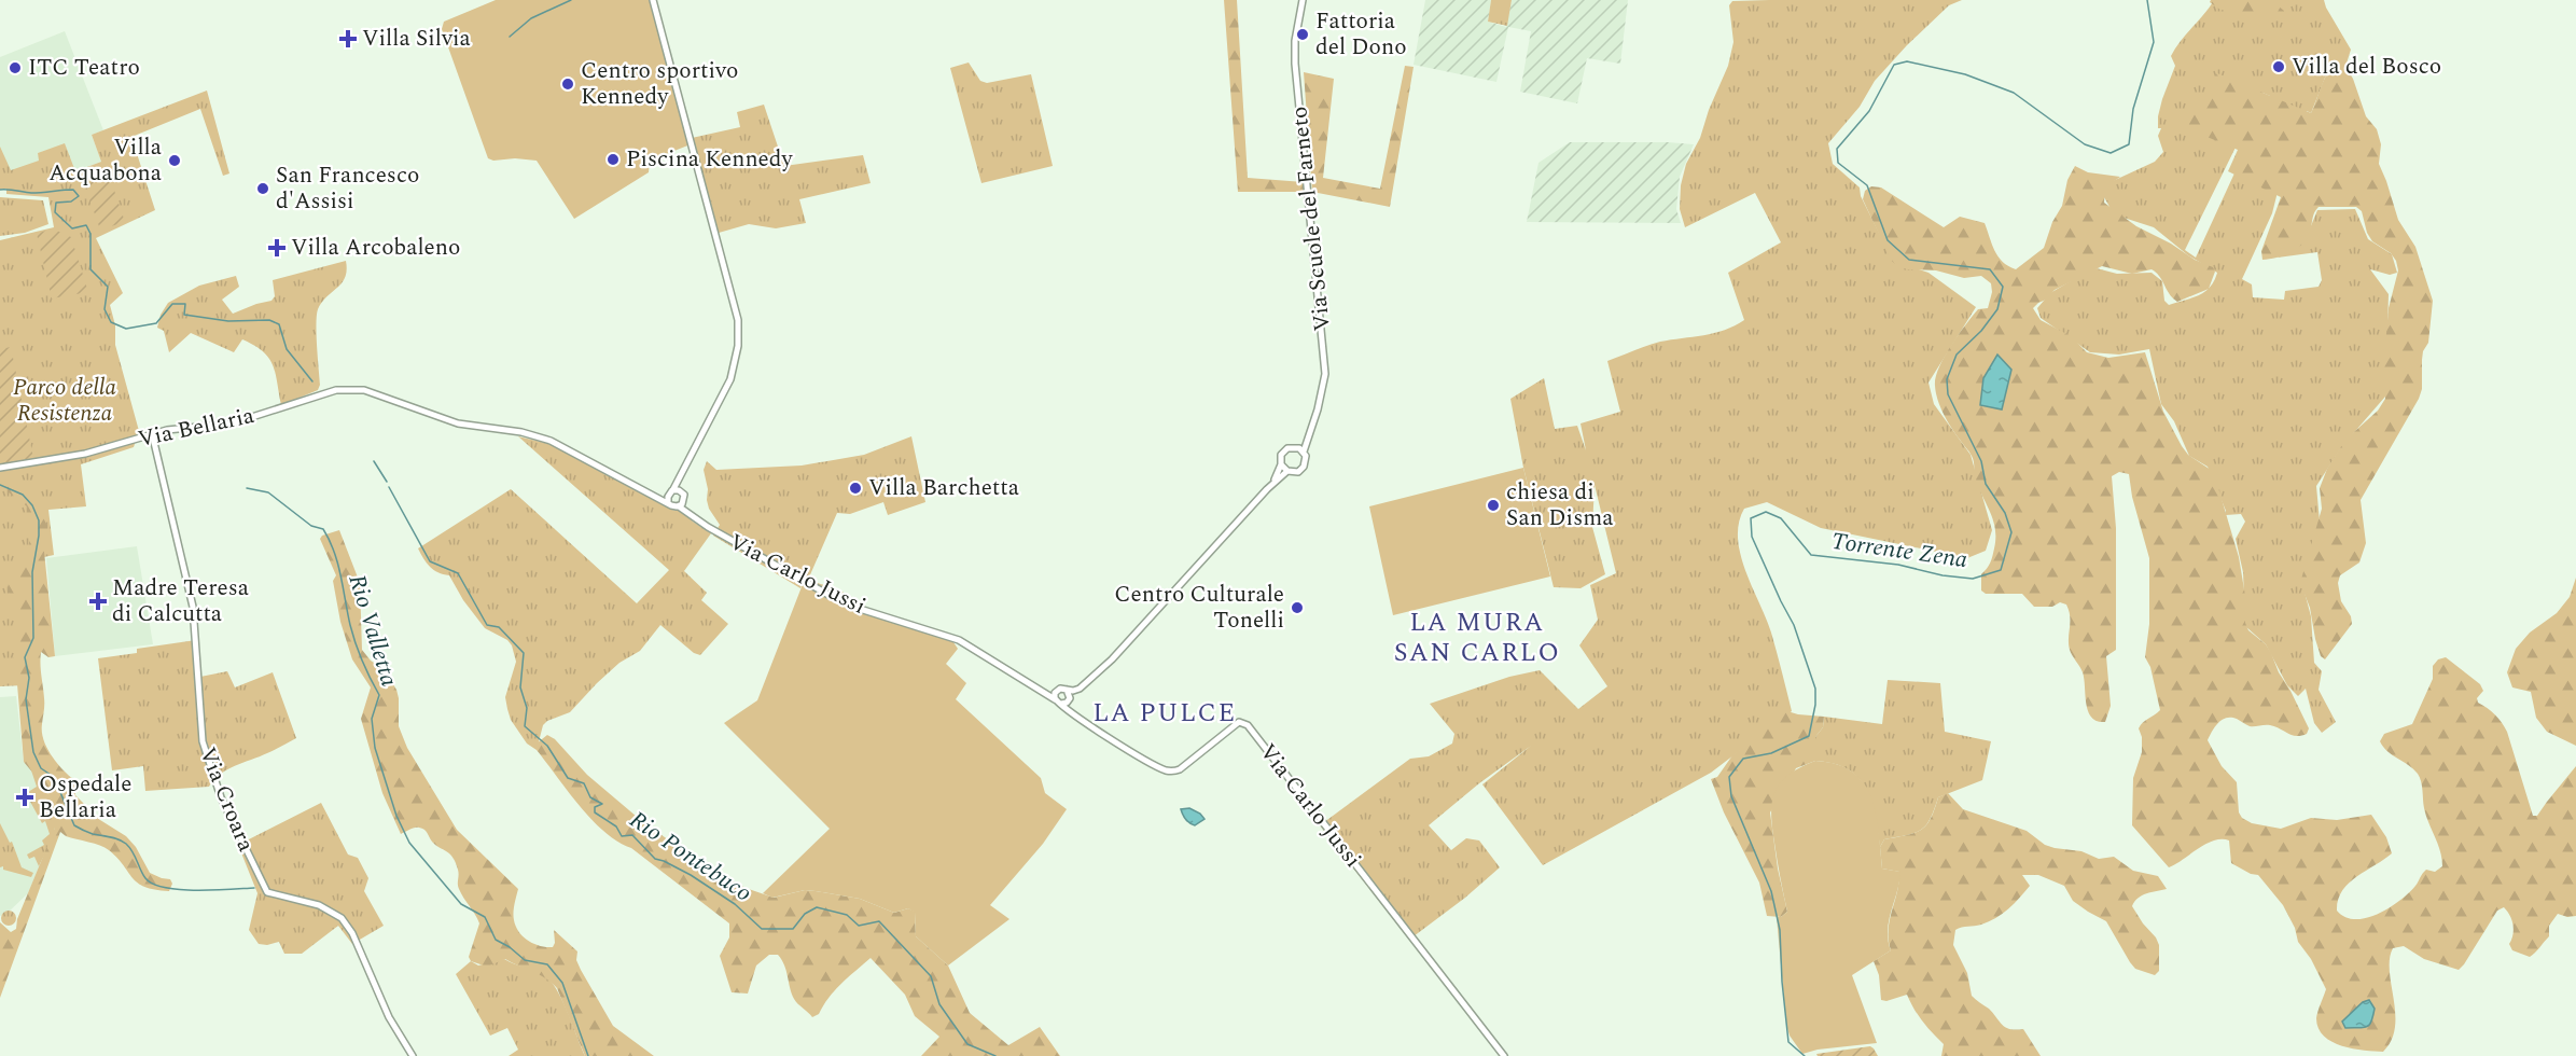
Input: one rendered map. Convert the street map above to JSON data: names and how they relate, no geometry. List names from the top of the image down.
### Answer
{
  "streets": {
    "street": [
      "Via Scuole del Farneto",
      "Via Bellaria",
      "Via Carlo Jussi",
      "Via Croara"
    ]
  },
  "crossings": [
    ["Via Bellaria", "Via Croara"]
  ],
  "districts": ["LA MURA SAN CARLO", "LA PULCE"],
  "water": ["Torrente Zena", "Rio Valletta", "Rio Pontebuco"],
  "parks": ["Parco della Resistenza"],
  "places": {
    "other": [
      "Fattoria del Dono",
      "Villa del Bosco",
      "ITC Teatro",
      "Centro sportivo Kennedy",
      "Piscina Kennedy",
      "Villa Acquabona",
      "San Francesco d'Assisi",
      "Villa Barchetta",
      "chiesa di San Disma",
      "Centro Culturale Tonelli"
    ],
    "health": [
      "Villa Silvia",
      "Villa Arcobaleno",
      "Madre Teresa di Calcutta",
      "Ospedale Bellaria"
    ]
  }
}
